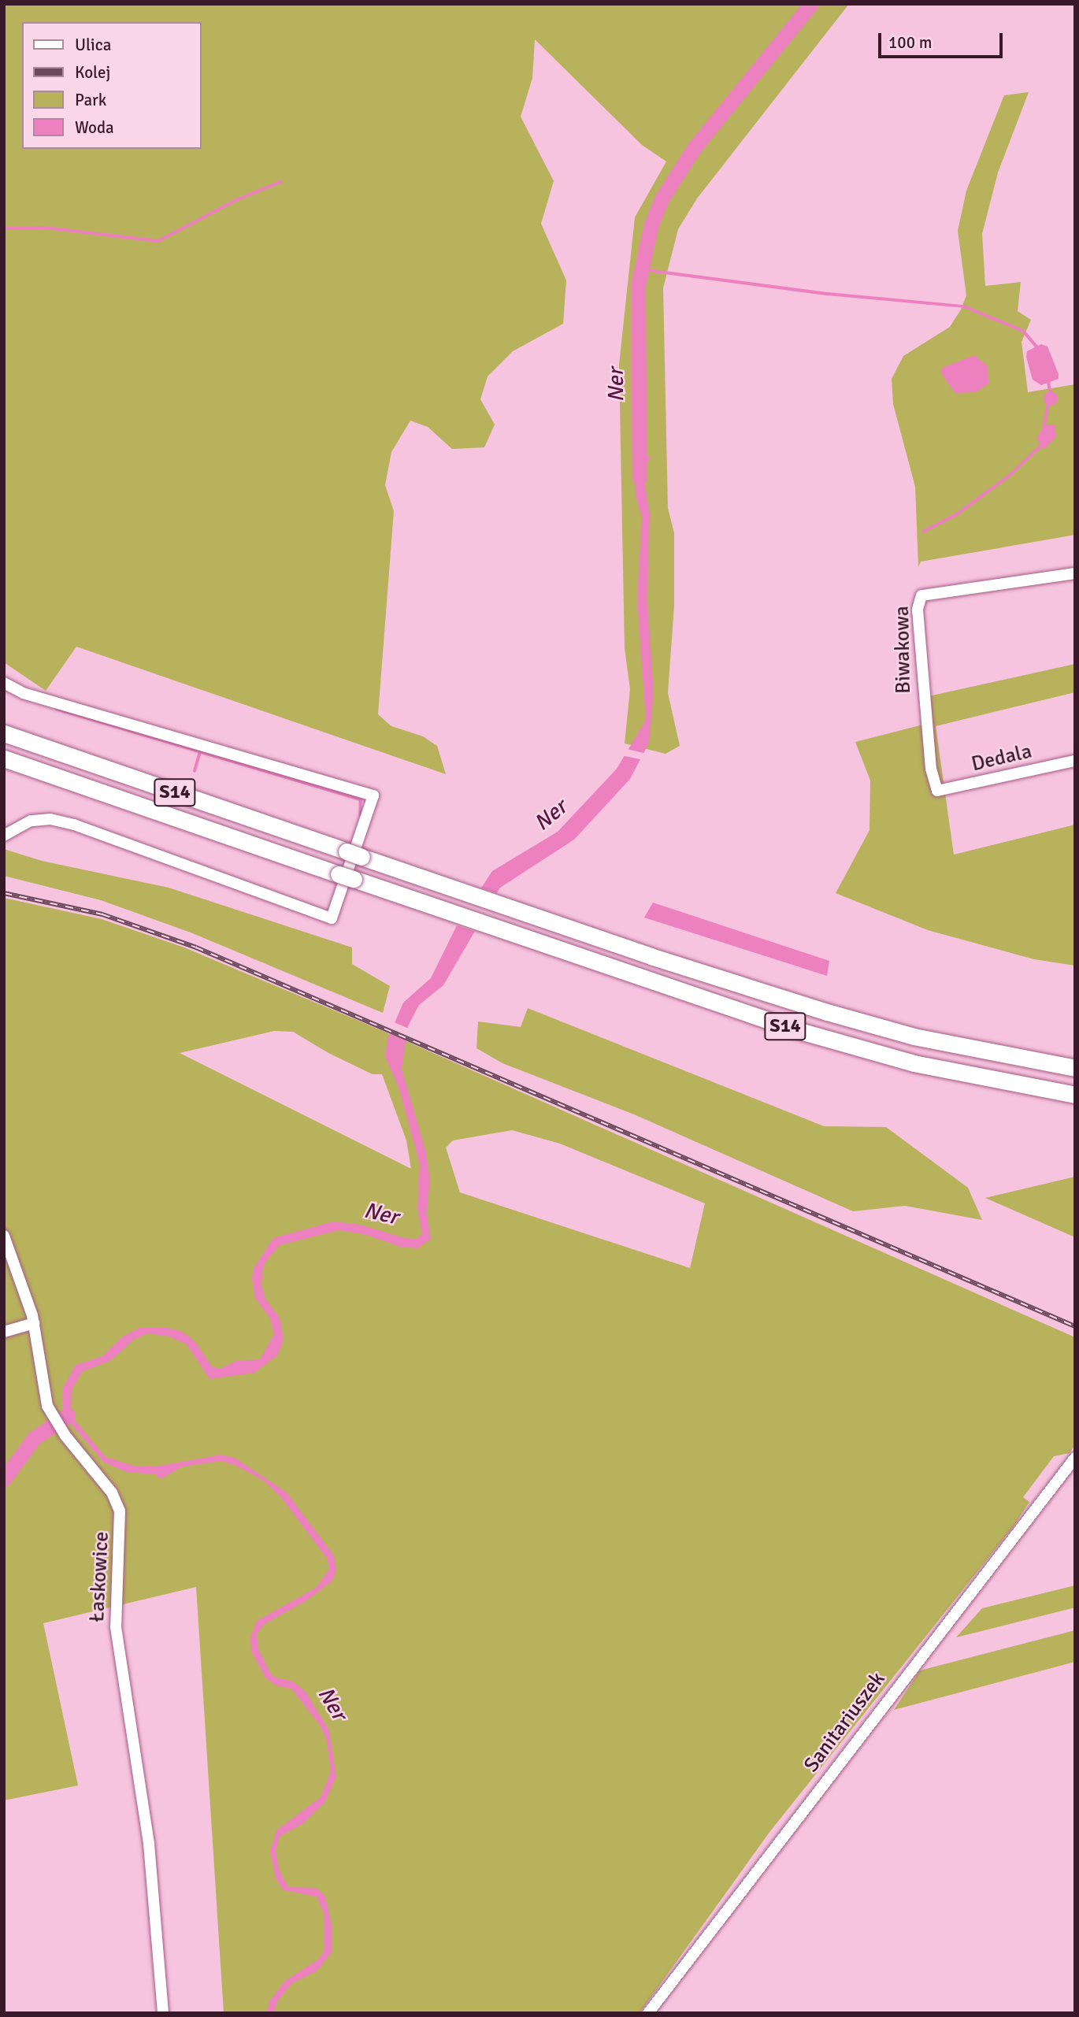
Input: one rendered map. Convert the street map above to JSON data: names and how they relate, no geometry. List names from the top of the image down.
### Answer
{
  "streets": {
    "highway": ["S14"],
    "street": [
      "Biwakowa",
      "Dedala",
      "Łaskowice",
      "Sanitariuszek"
    ]
  },
  "crossings": [
    ["Biwakowa", "Dedala"]
  ],
  "water": ["Ner"],
  "legend": [
    "Ulica",
    "Kolej",
    "Park",
    "Woda"
  ],
  "scale_bar": "100 m"
}
